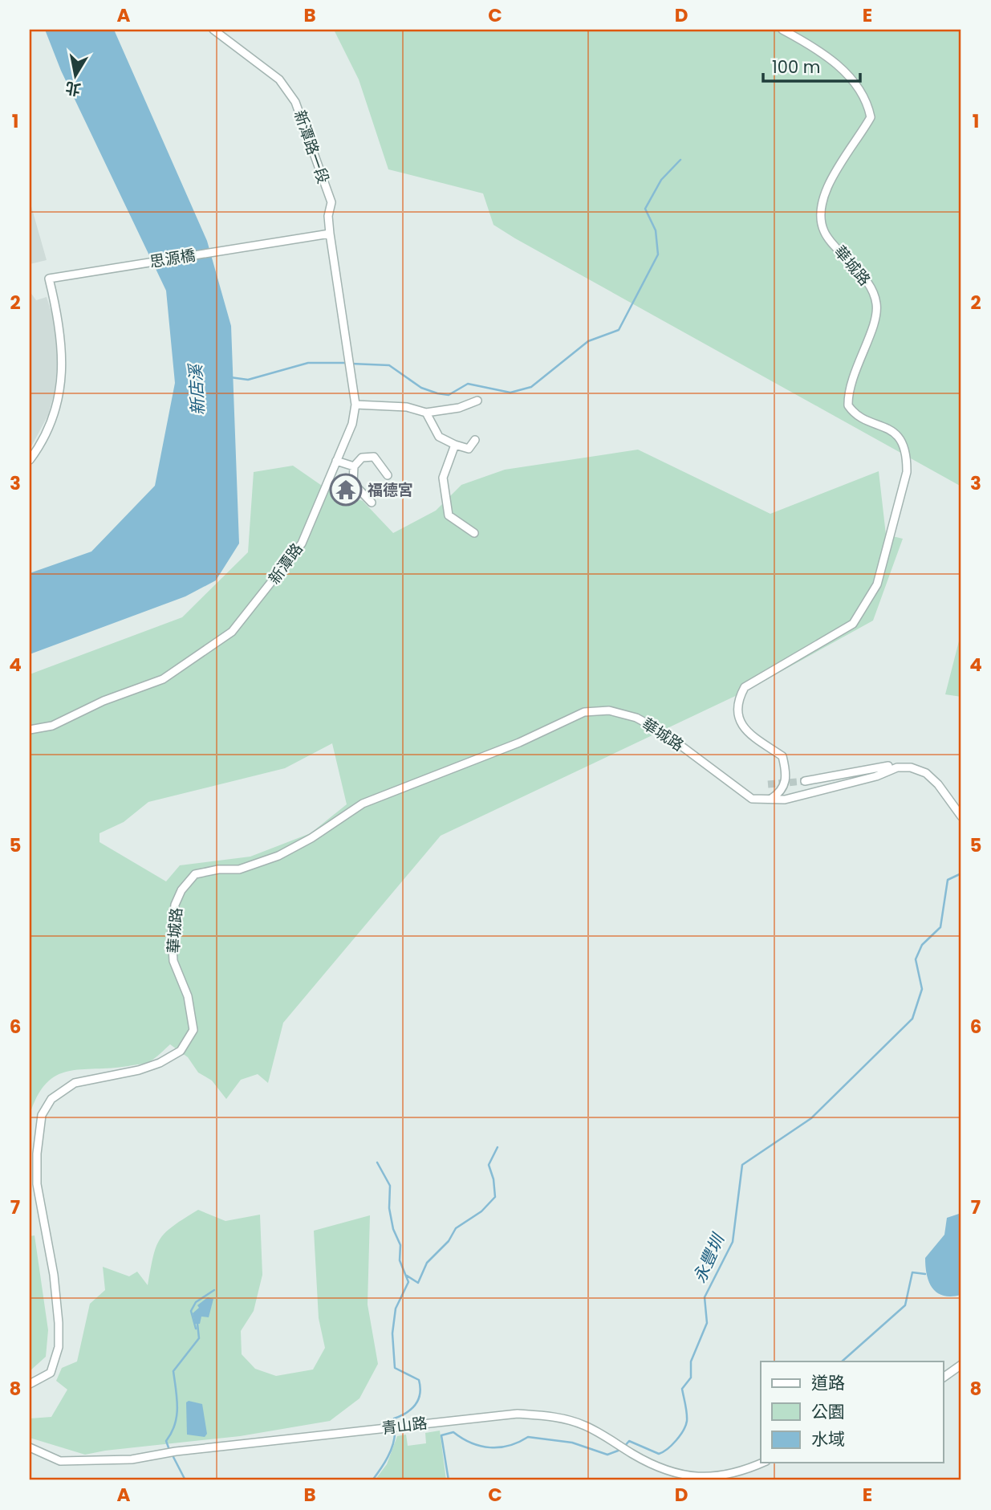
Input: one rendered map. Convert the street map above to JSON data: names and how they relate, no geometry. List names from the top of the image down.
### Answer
{
  "streets": {
    "street": [
      "新潭路一段",
      "思源橋",
      "華城路",
      "新潭路",
      "青山路"
    ]
  },
  "crossings": [
    ["新潭路一段", "思源橋"],
    ["新潭路一段", "新潭路"],
    ["思源橋", "新潭路"]
  ],
  "water": ["新店溪", "永豐圳"],
  "places": {
    "temple": ["福德宮"]
  },
  "legend": ["道路", "公園", "水域"],
  "scale_bar": "100 m",
  "north": "bottom",
  "grid": {
    "columns": [
      "A",
      "B",
      "C",
      "D",
      "E"
    ],
    "rows": [
      "1",
      "2",
      "3",
      "4",
      "5",
      "6",
      "7",
      "8"
    ]
  }
}
